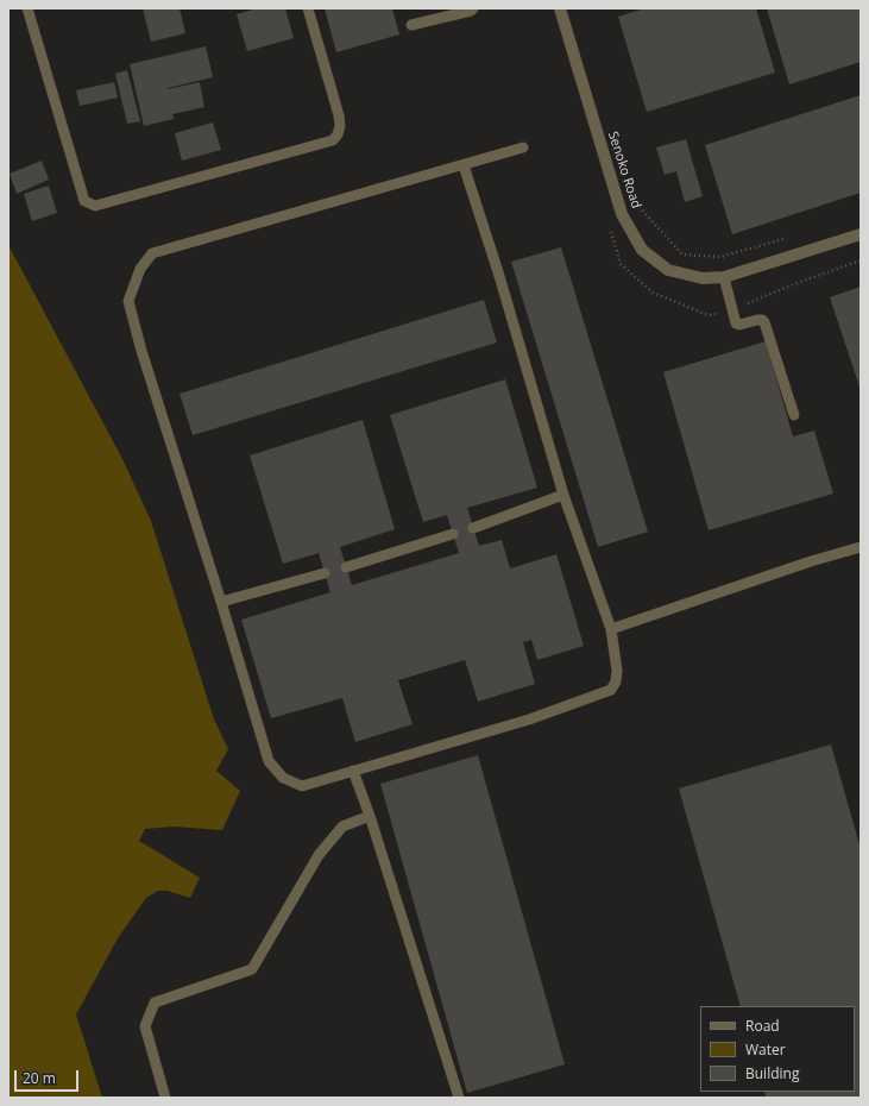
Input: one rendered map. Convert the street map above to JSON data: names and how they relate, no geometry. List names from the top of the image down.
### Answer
{
  "streets": {
    "street": ["Senoko Road"]
  },
  "legend": ["Road", "Water", "Building"],
  "scale_bar": "20 m"
}
